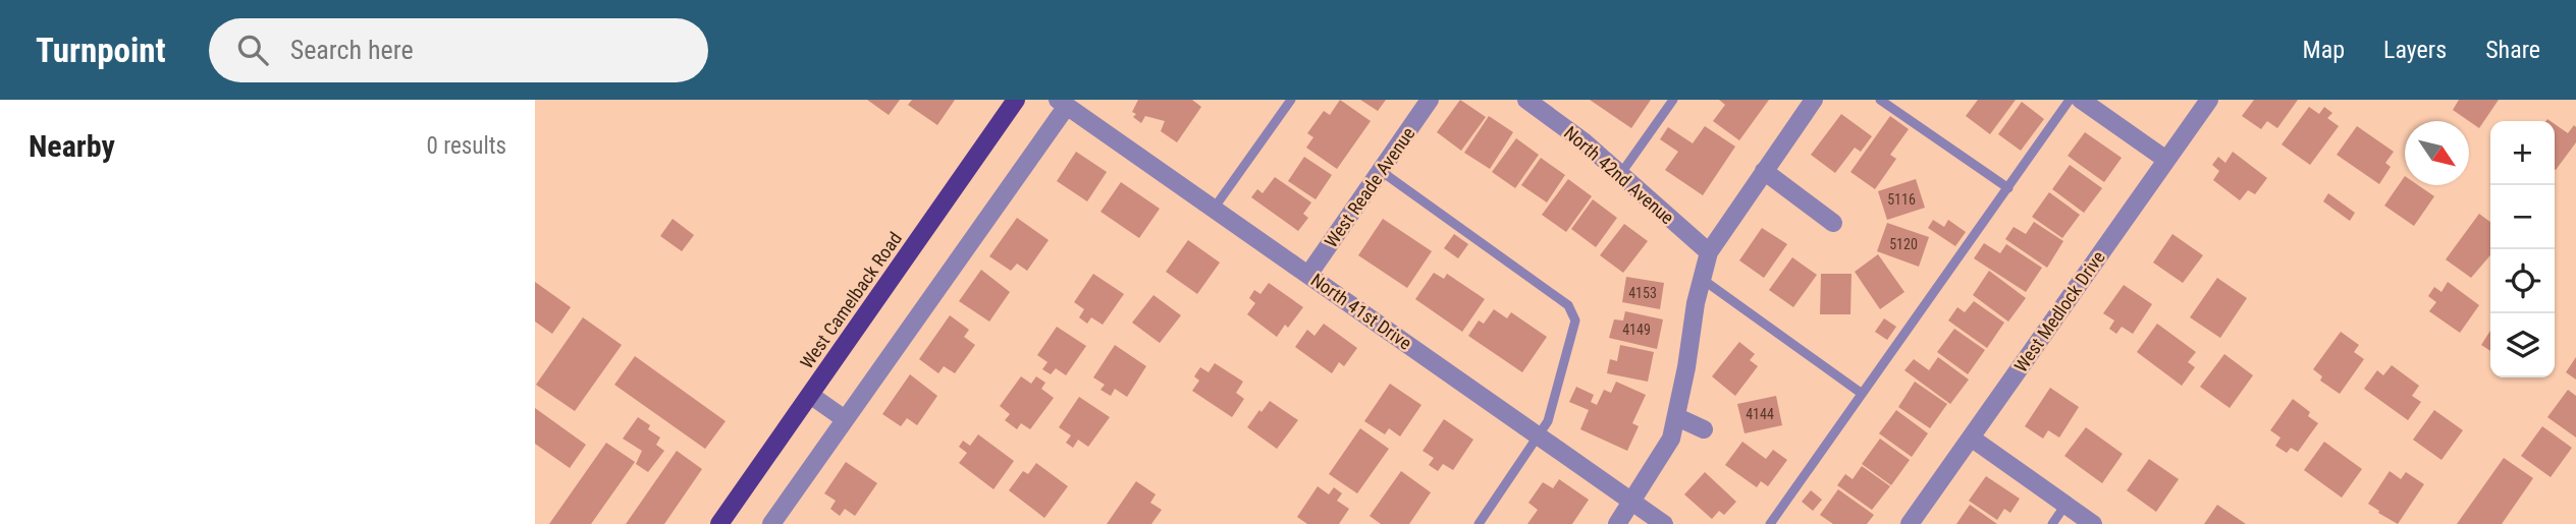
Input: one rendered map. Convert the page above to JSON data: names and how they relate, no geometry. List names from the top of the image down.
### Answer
{
  "streets": {
    "main road": ["West Camelback Road"],
    "street": [
      "North 42nd Avenue",
      "West Reade Avenue",
      "North 41st Drive",
      "West Medlock Drive"
    ]
  },
  "crossings": [
    ["West Reade Avenue", "North 41st Drive"]
  ],
  "house_numbers": [
    "5116",
    "5120",
    "4153",
    "4149",
    "4144"
  ],
  "north": "bottom right",
  "page": {
    "header": "Turnpoint",
    "search": "Search here",
    "nav": ["Map", "Layers", "Share"],
    "heading": ["Nearby", "0 results"],
    "map_buttons": ["+", "−"]
  }
}
